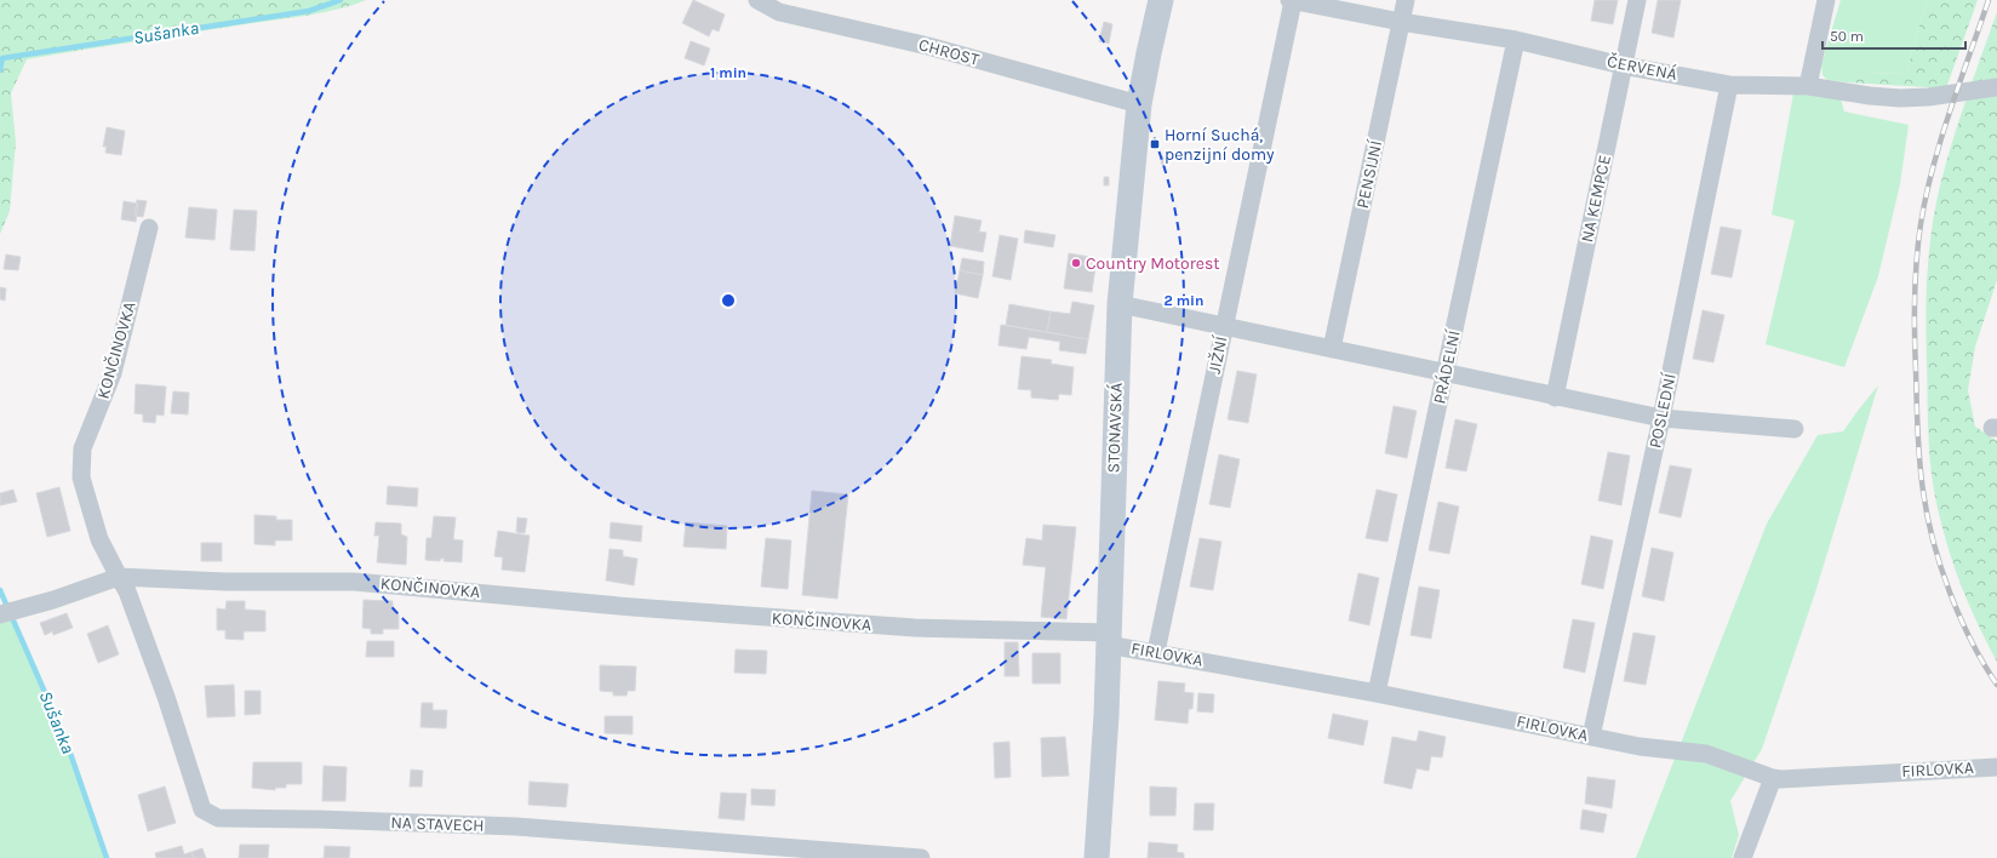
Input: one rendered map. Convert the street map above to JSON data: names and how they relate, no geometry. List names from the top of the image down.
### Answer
{
  "streets": {
    "main road": ["STONAVSKÁ"],
    "street": [
      "CHROST",
      "ČERVENÁ",
      "PENSIJNÍ",
      "NA KEMPCE",
      "KONČINOVKA",
      "JIŽNÍ",
      "PRÁDELNÍ",
      "POSLEDNÍ",
      "FIRLOVKA",
      "NA STAVECH"
    ]
  },
  "crossings": [
    ["CHROST", "STONAVSKÁ"],
    ["ČERVENÁ", "PENSIJNÍ"],
    ["ČERVENÁ", "NA KEMPCE"],
    ["ČERVENÁ", "JIŽNÍ"],
    ["ČERVENÁ", "PRÁDELNÍ"],
    ["ČERVENÁ", "POSLEDNÍ"],
    ["KONČINOVKA", "STONAVSKÁ"],
    ["KONČINOVKA", "FIRLOVKA"],
    ["KONČINOVKA", "NA STAVECH"],
    ["JIŽNÍ", "FIRLOVKA"],
    ["PRÁDELNÍ", "FIRLOVKA"],
    ["POSLEDNÍ", "FIRLOVKA"],
    ["STONAVSKÁ", "FIRLOVKA"]
  ],
  "water": ["Sušanka"],
  "places": {
    "transit": ["Horní Suchá, penzijní domy"],
    "other": ["Country Motorest"]
  },
  "scale_bar": "50 m",
  "rings": ["1 min", "2 min"]
}
